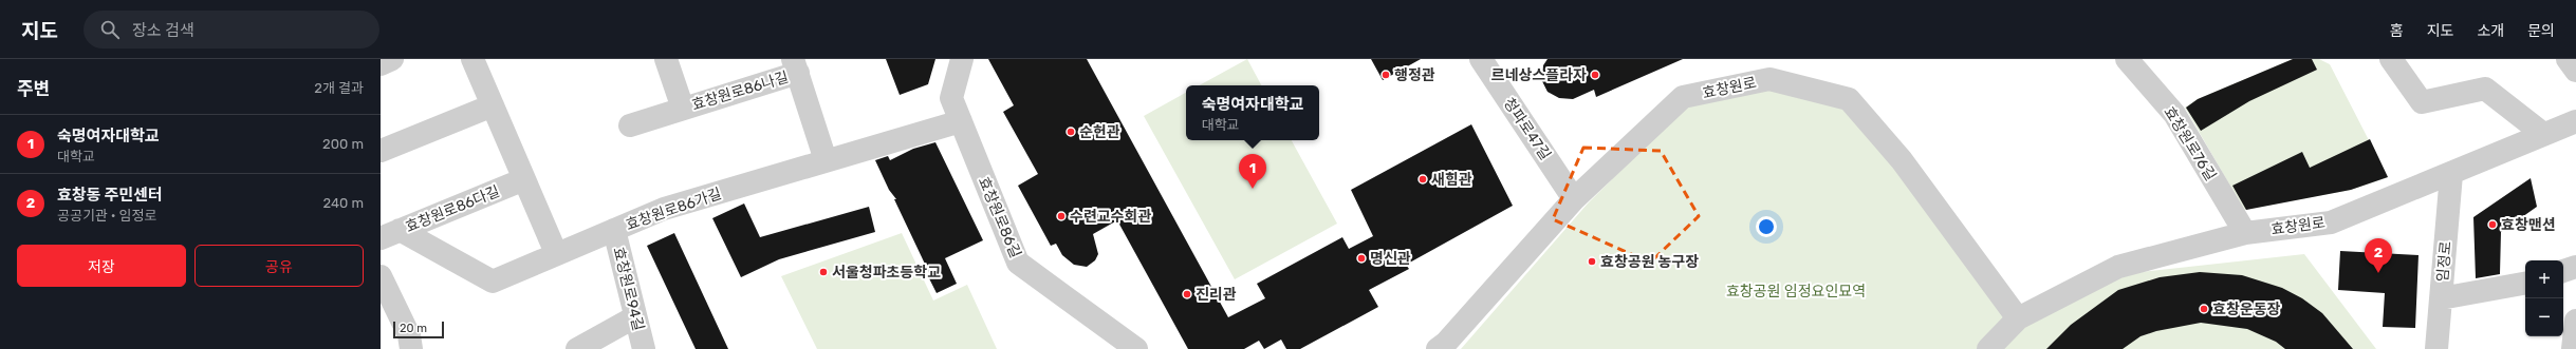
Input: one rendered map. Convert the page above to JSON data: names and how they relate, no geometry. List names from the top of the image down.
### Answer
{
  "streets": {
    "street": [
      "효창원로",
      "효창원로86나길",
      "청파로47길",
      "효창원로76길",
      "효창원로86다길",
      "효창원로86가길",
      "효창원로86길",
      "임정로",
      "효창원로94길"
    ]
  },
  "crossings": [
    ["효창원로", "청파로47길"],
    ["효창원로", "효창원로76길"],
    ["효창원로", "임정로"],
    ["효창원로86나길", "효창원로86가길"],
    ["효창원로86다길", "효창원로86가길"],
    ["효창원로86가길", "효창원로86길"],
    ["효창원로86가길", "효창원로94길"]
  ],
  "parks": ["효창공원 임정요인묘역"],
  "places": [
    "행정관",
    "르네상스플라자",
    "순헌관",
    "새힘관",
    "수련교수회관",
    "효창맨션",
    "명신관",
    "효창공원 농구장",
    "서울청파초등학교",
    "진리관",
    "효창운동장"
  ],
  "scale_bar": "20 m",
  "page": {
    "header": "지도",
    "search": "장소 검색",
    "nav": [
      "홈",
      "지도",
      "소개",
      "문의"
    ],
    "heading": ["주변", "2개 결과"],
    "popup": ["숙명여자대학교", "대학교"],
    "list": [
      {
        "mark": "1",
        "name": "숙명여자대학교",
        "note": "대학교",
        "value": "200 m"
      },
      {
        "mark": "2",
        "name": "효창동 주민센터",
        "note": "공공기관 · 임정로",
        "value": "240 m"
      }
    ],
    "pins": ["1", "2"],
    "buttons": ["저장", "공유"],
    "map_buttons": ["+", "−"],
    "scale": "20 m"
  }
}
